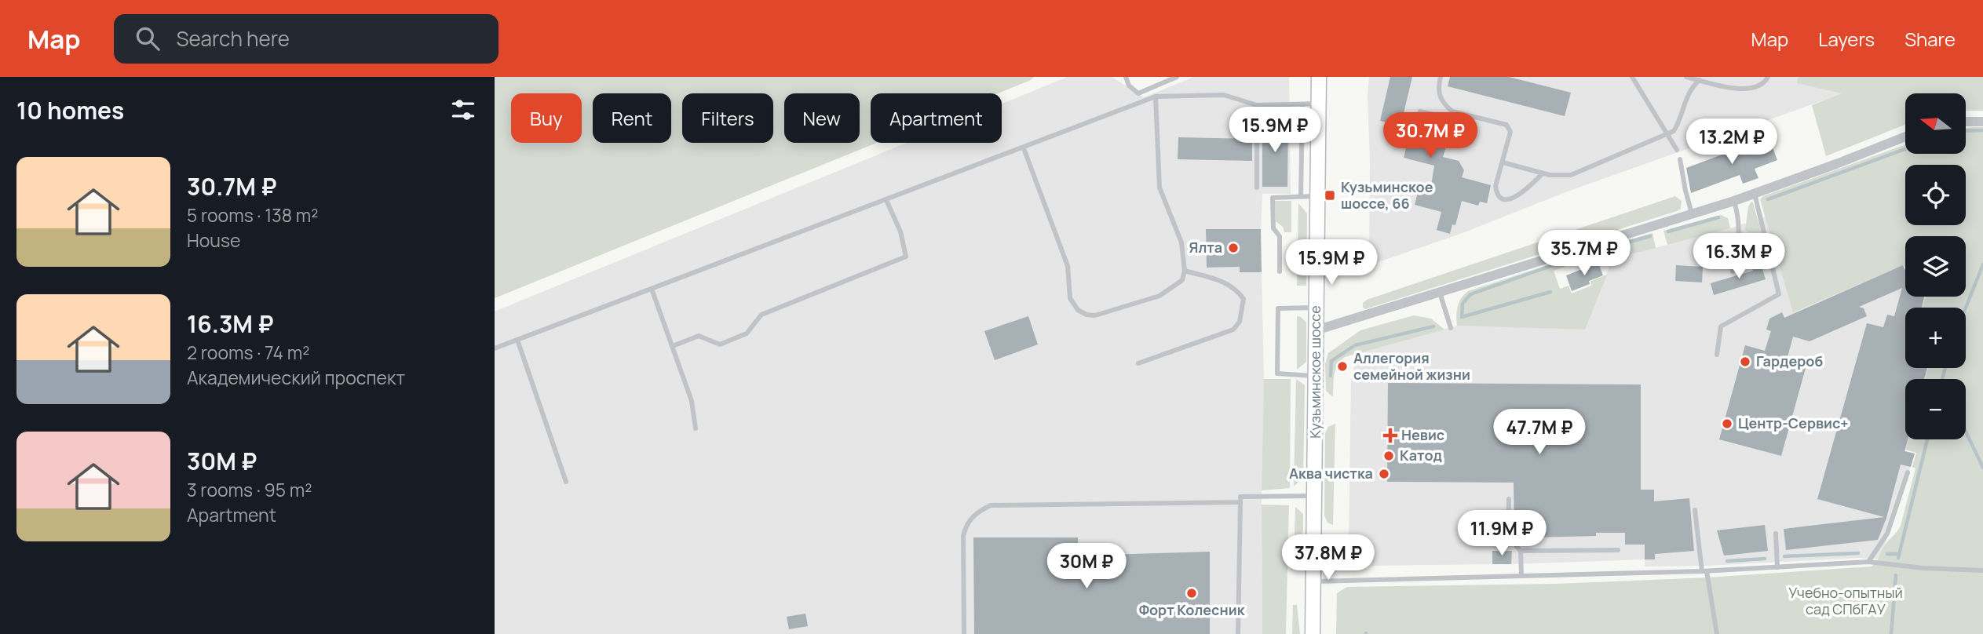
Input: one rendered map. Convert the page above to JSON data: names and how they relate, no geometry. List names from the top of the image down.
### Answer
{
  "streets": {
    "main road": ["Кузьминское шоссе"]
  },
  "parks": ["Учебно-опытный сад СПбГАУ"],
  "places": {
    "transit": ["Кузьминское шоссе, 66"],
    "other": [
      "Ялта",
      "Гардероб",
      "Аллегория семейной жизни",
      "Центр-Сервис+",
      "Катод",
      "Аква чистка",
      "Форт Колесник"
    ],
    "health": ["Невис"]
  },
  "north": "left",
  "page": {
    "header": "Map",
    "search": "Search here",
    "nav": ["Map", "Layers", "Share"],
    "heading": "10 homes",
    "map_buttons": ["+", "−"],
    "chip": [
      "Buy",
      "Rent",
      "Filters",
      "New",
      "Apartment"
    ],
    "price": [
      "15.9M ₽",
      "30.7M ₽",
      "13.2M ₽",
      "35.7M ₽",
      "16.3M ₽",
      "15.9M ₽",
      "47.7M ₽",
      "11.9M ₽",
      "37.8M ₽",
      "30M ₽"
    ],
    "list": [
      {
        "name": "30.7M ₽",
        "note": "5 rooms · 138 m² · House"
      },
      {
        "name": "16.3M ₽",
        "note": "2 rooms · 74 m² · Академический проспект"
      },
      {
        "name": "30M ₽",
        "note": "3 rooms · 95 m² · Apartment"
      }
    ]
  }
}
